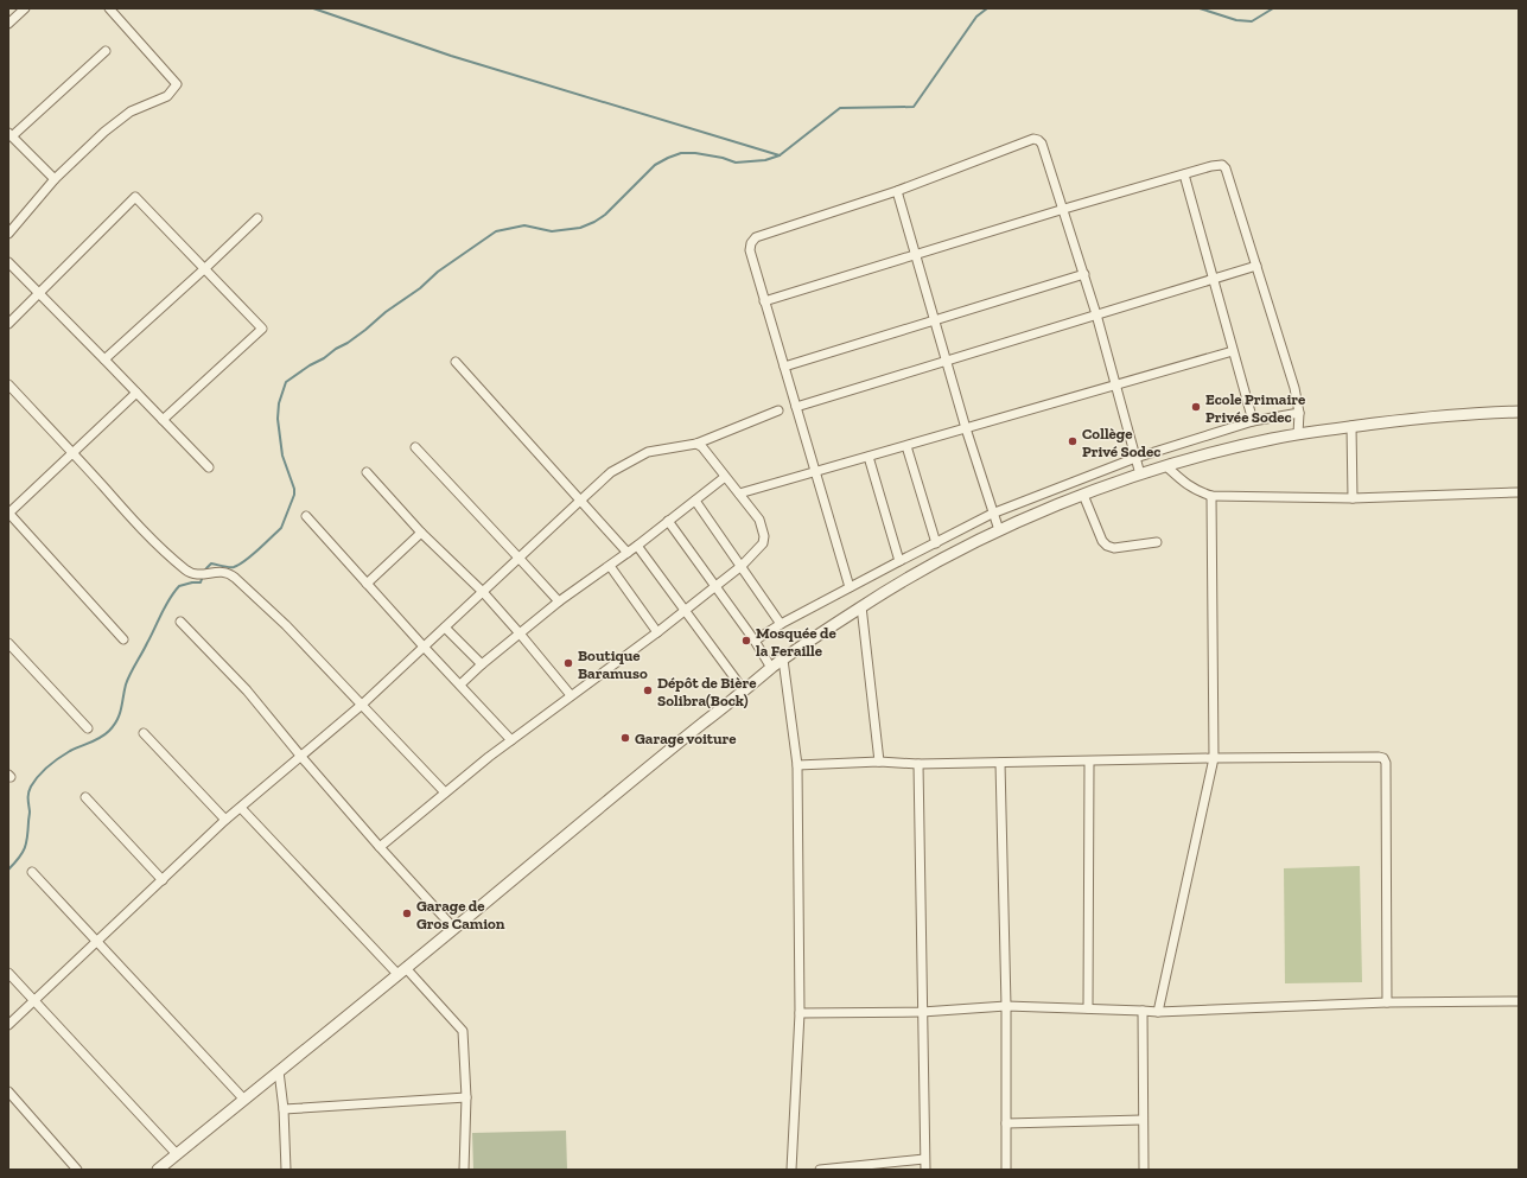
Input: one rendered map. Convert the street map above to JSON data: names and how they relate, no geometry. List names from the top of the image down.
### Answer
{
  "places": [
    "Ecole Primaire Privée Sodec",
    "Collège Privé Sodec",
    "Mosquée de la Feraille",
    "Boutique Baramuso",
    "Dépôt de Bière Solibra(Bock)",
    "Garage voiture",
    "Garage de Gros Camion"
  ]
}
